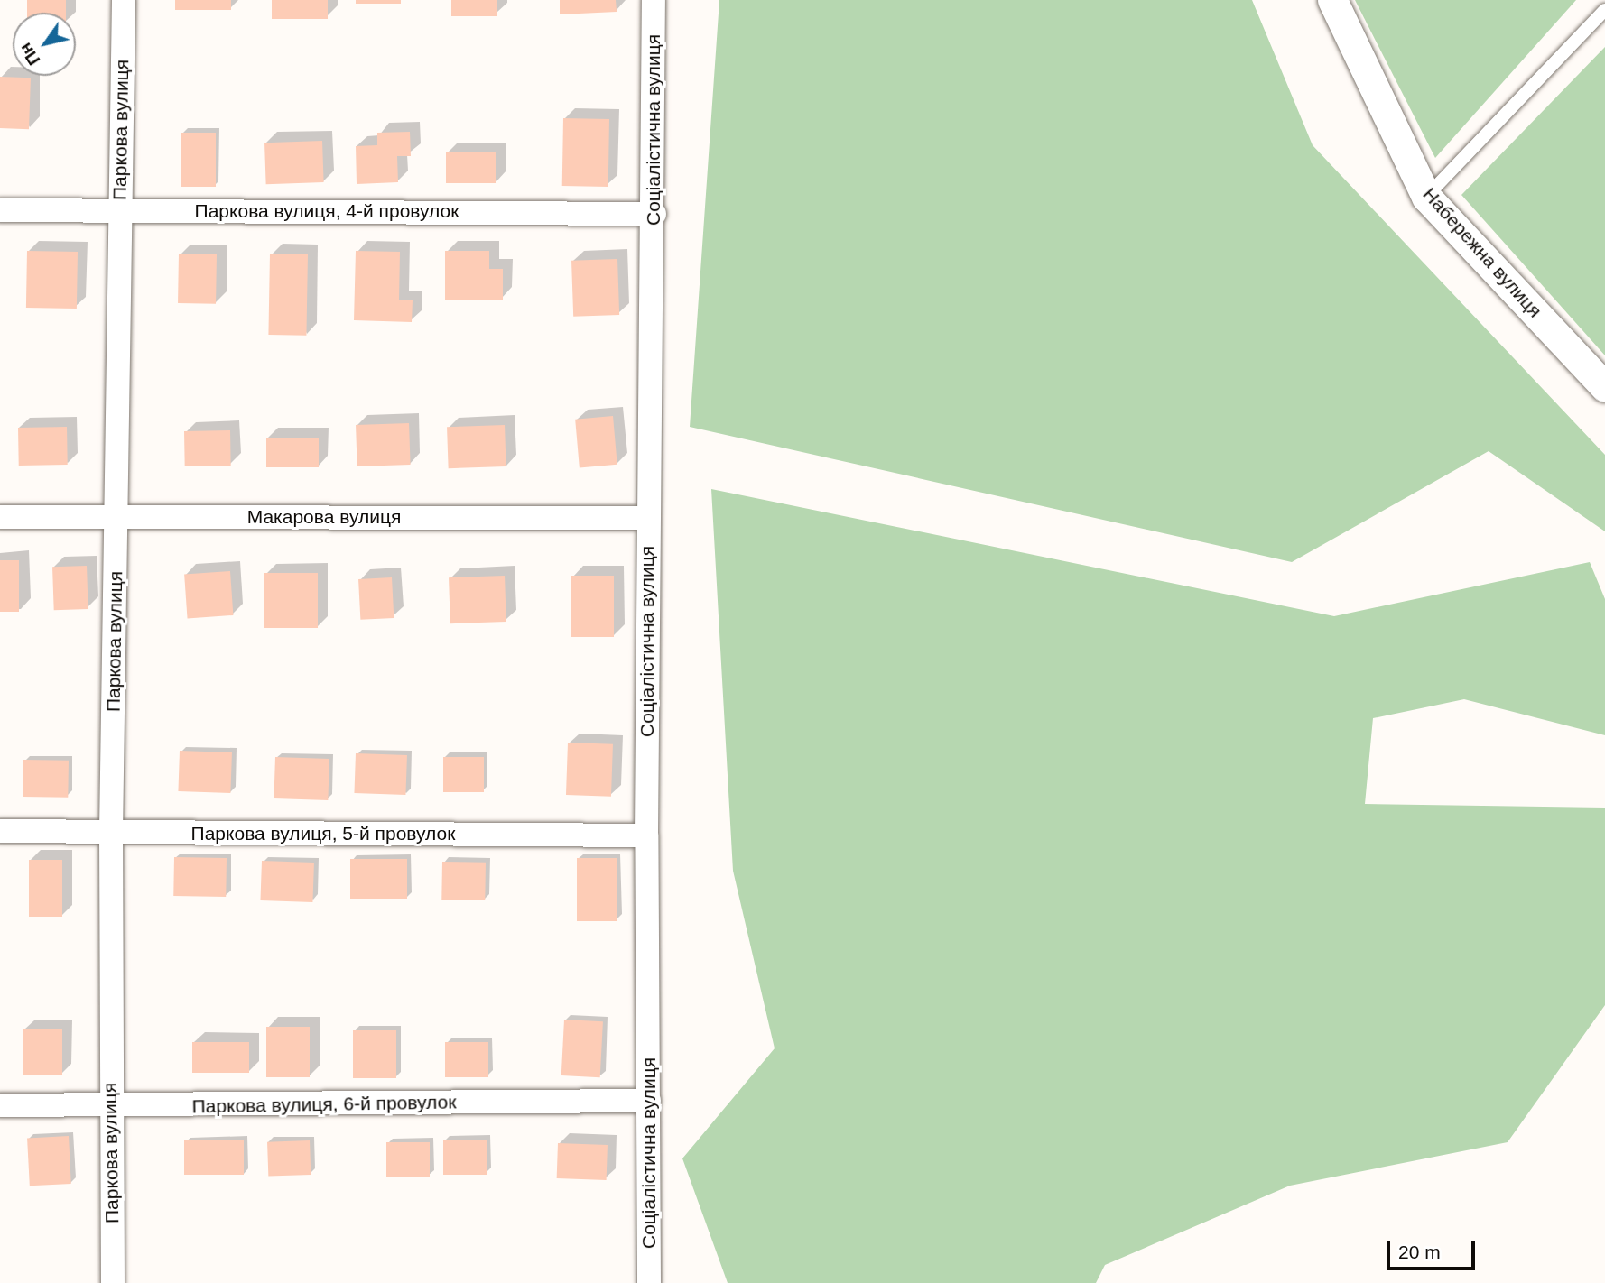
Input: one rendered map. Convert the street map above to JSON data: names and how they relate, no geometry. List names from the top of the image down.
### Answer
{
  "streets": {
    "street": [
      "Паркова вулиця",
      "Соціалістична вулиця",
      "Паркова вулиця, 4-й провулок",
      "Набережна вулиця",
      "Макарова вулиця",
      "Паркова вулиця, 5-й провулок",
      "Паркова вулиця, 6-й провулок"
    ]
  },
  "crossings": [
    ["Паркова вулиця", "Паркова вулиця, 4-й провулок"],
    ["Паркова вулиця", "Макарова вулиця"],
    ["Паркова вулиця", "Паркова вулиця, 5-й провулок"],
    ["Паркова вулиця", "Паркова вулиця, 6-й провулок"],
    ["Соціалістична вулиця", "Паркова вулиця, 4-й провулок"],
    ["Соціалістична вулиця", "Макарова вулиця"],
    ["Соціалістична вулиця", "Паркова вулиця, 5-й провулок"],
    ["Соціалістична вулиця", "Паркова вулиця, 6-й провулок"]
  ],
  "scale_bar": "20 m",
  "north": "bottom left"
}
